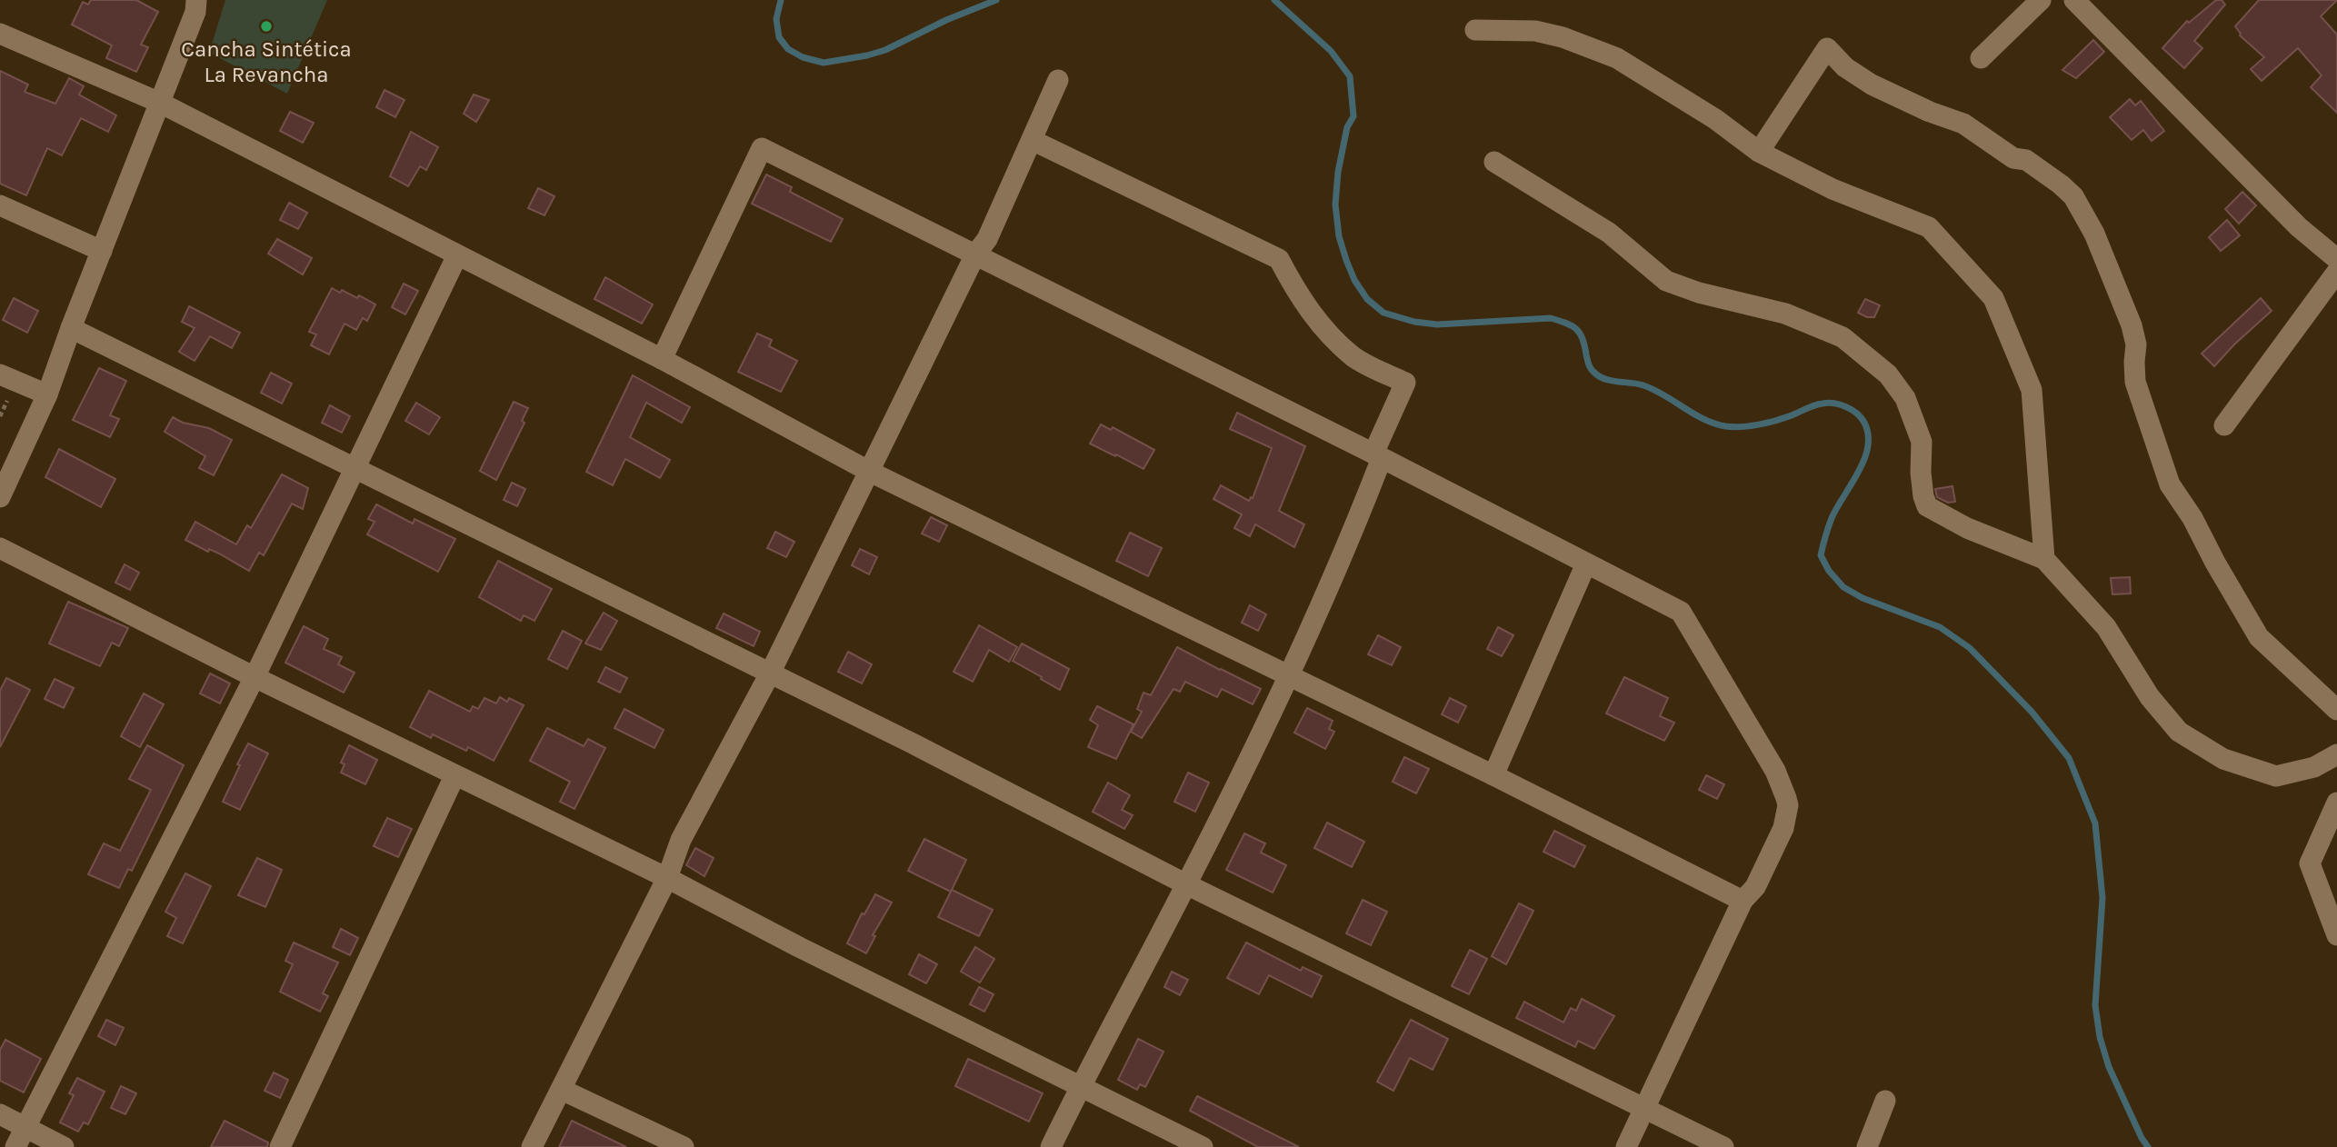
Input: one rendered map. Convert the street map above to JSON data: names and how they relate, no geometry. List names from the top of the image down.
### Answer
{
  "places": ["Cancha Sintética La Revancha"]
}
